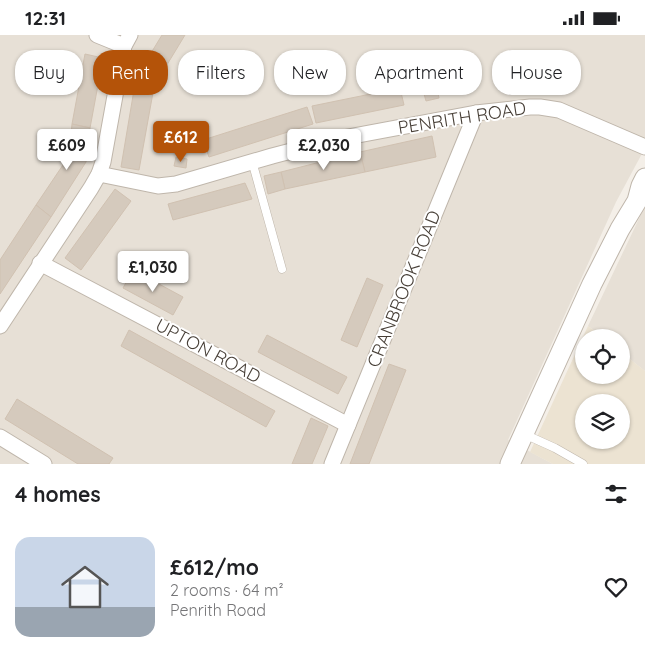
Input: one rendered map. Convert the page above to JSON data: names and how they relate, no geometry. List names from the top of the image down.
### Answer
{
  "streets": {
    "street": ["PENRITH ROAD", "CRANBROOK ROAD", "UPTON ROAD"]
  },
  "crossings": [
    ["PENRITH ROAD", "CRANBROOK ROAD"],
    ["CRANBROOK ROAD", "UPTON ROAD"]
  ],
  "page": {
    "status": "12:31",
    "chip": [
      "Buy",
      "Rent",
      "Filters",
      "New",
      "Apartment",
      "House"
    ],
    "price": [
      "£612",
      "£609",
      "£2,030",
      "£1,030"
    ],
    "heading": "4 homes",
    "list": [
      {
        "name": "£612/mo",
        "note": "2 rooms · 64 m² · Penrith Road"
      }
    ]
  }
}
